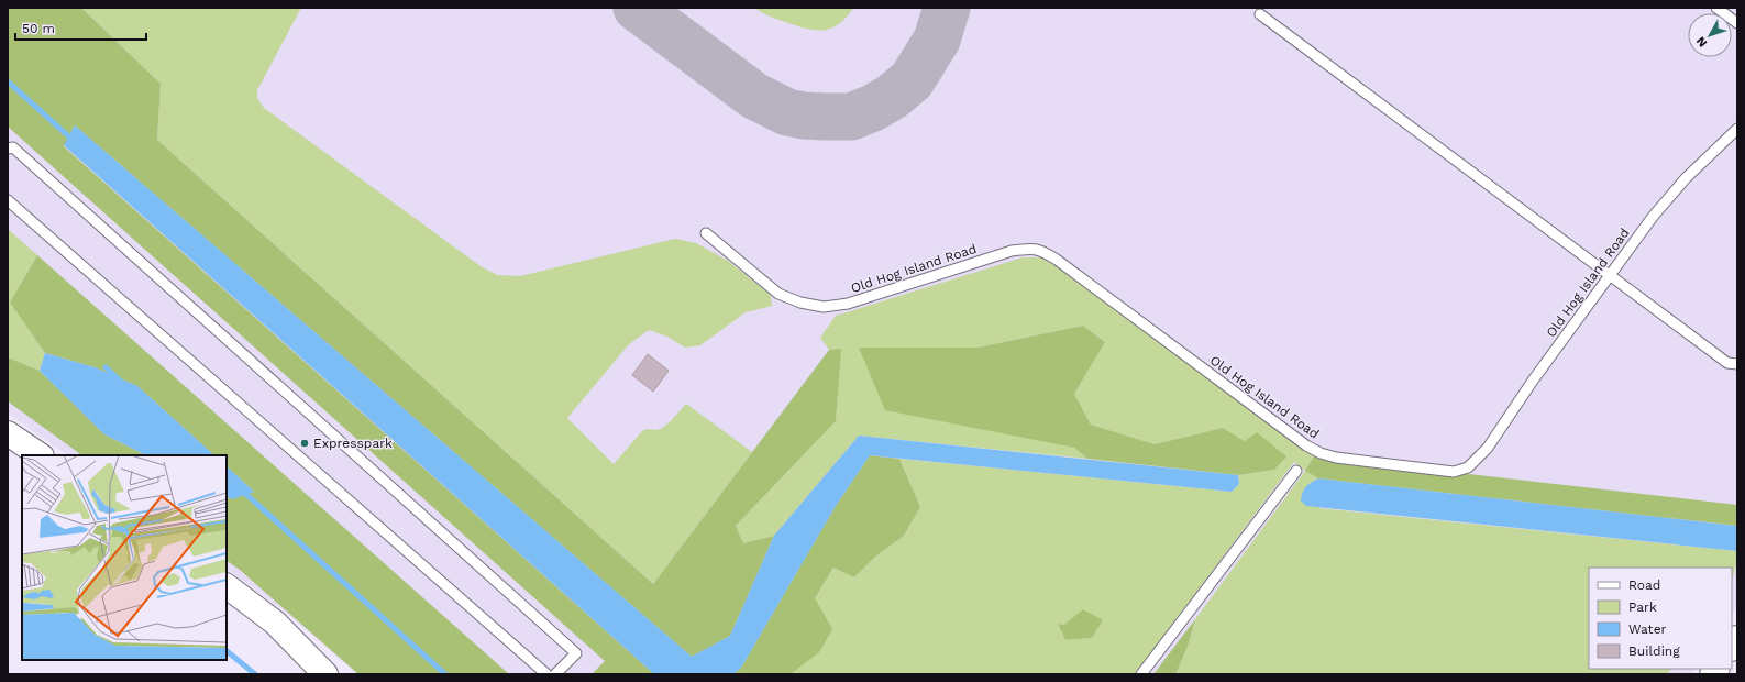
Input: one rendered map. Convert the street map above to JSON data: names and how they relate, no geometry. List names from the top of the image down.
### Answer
{
  "streets": {
    "lane": ["Old Hog Island Road"]
  },
  "places": ["Expresspark"],
  "legend": [
    "Road",
    "Park",
    "Water",
    "Building"
  ],
  "scale_bar": "50 m",
  "north": "bottom left"
}
